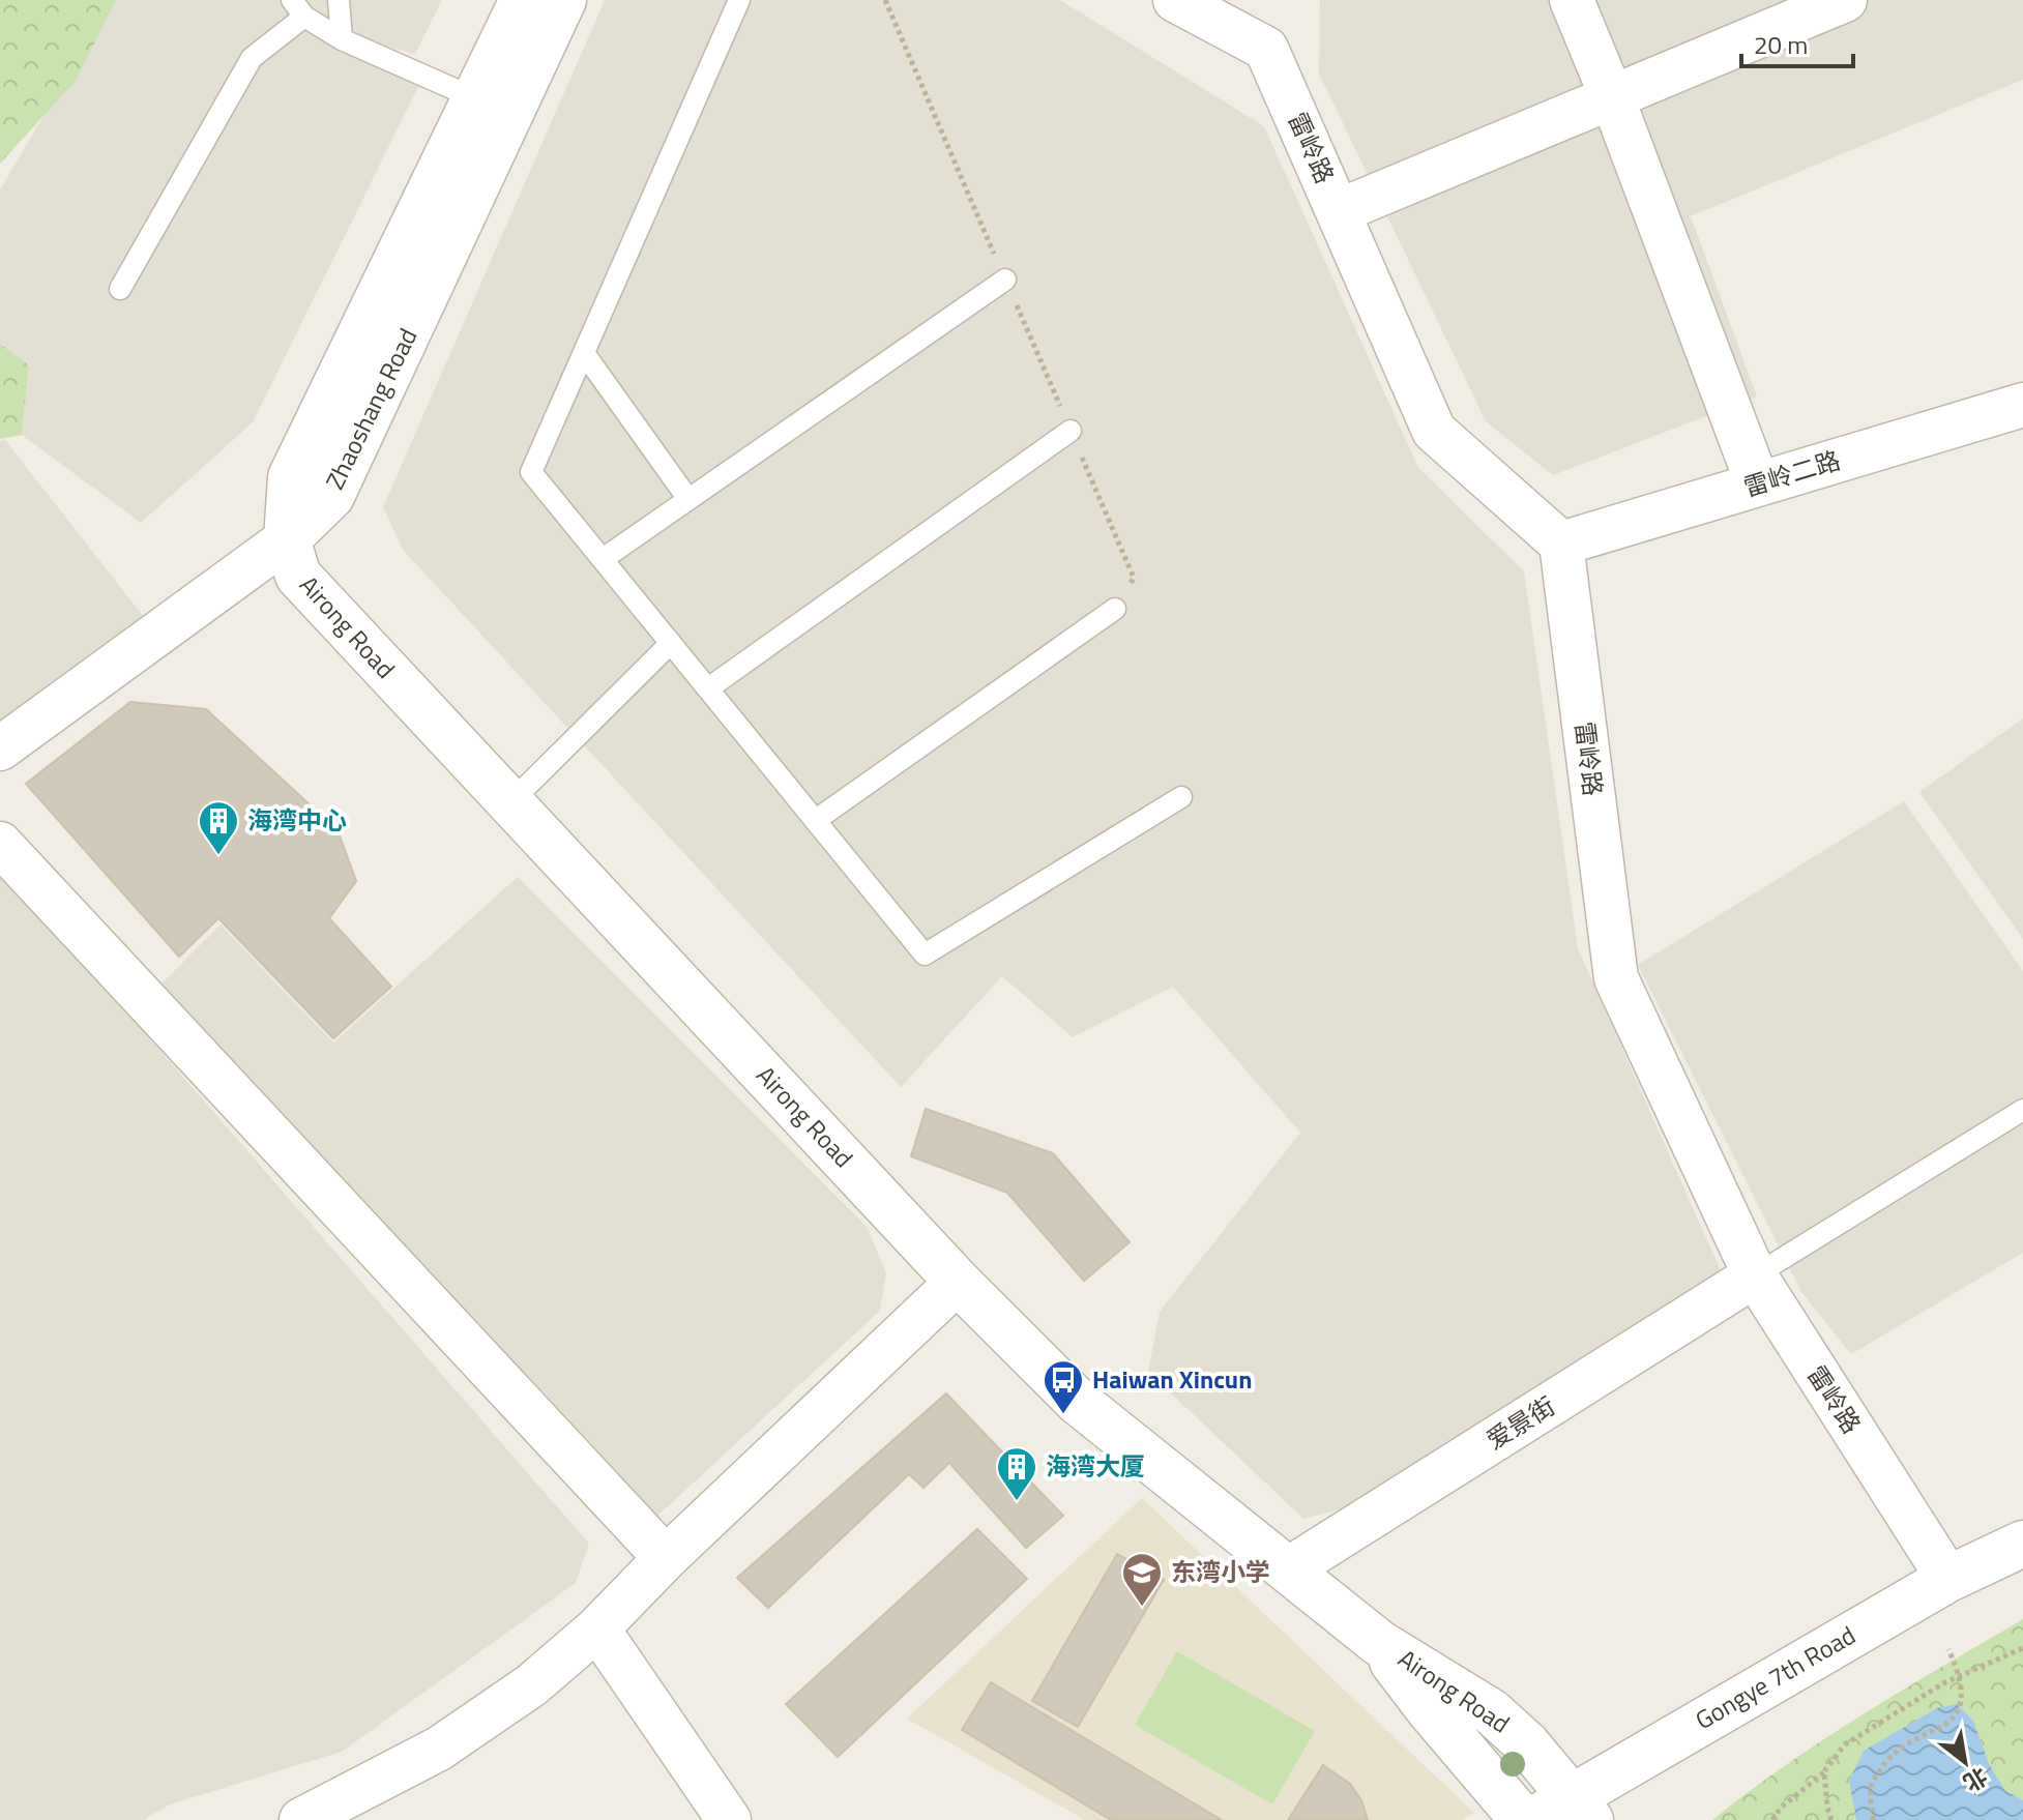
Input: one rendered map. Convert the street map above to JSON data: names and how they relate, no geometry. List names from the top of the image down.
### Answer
{
  "streets": {
    "street": [
      "雷岭路",
      "Zhaoshang Road",
      "雷岭二路",
      "Airong Road",
      "爱景街",
      "Gongye 7th Road"
    ]
  },
  "crossings": [
    ["雷岭路", "雷岭二路"],
    ["雷岭路", "爱景街"],
    ["雷岭路", "Gongye 7th Road"],
    ["Zhaoshang Road", "Airong Road"],
    ["Airong Road", "爱景街"],
    ["Airong Road", "Gongye 7th Road"]
  ],
  "places": {
    "building": ["海湾中心", "海湾大厦"],
    "bus stop": ["Haiwan Xincun"],
    "school or university": ["东湾小学"]
  },
  "scale_bar": "20 m",
  "north": "bottom right"
}
